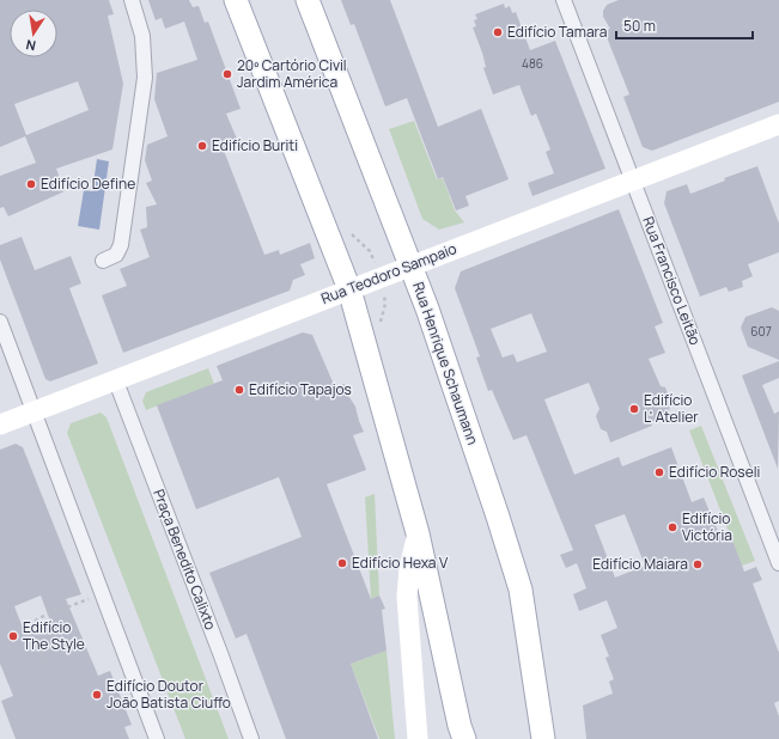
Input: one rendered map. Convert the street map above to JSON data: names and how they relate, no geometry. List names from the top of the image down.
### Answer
{
  "streets": {
    "main road": ["Rua Teodoro Sampaio", "Rua Henrique Schaumann"],
    "street": ["Rua Francisco Leitão", "Praça Benedito Calixto"]
  },
  "crossings": [
    ["Rua Teodoro Sampaio", "Rua Francisco Leitão"],
    ["Rua Teodoro Sampaio", "Rua Henrique Schaumann"],
    ["Rua Teodoro Sampaio", "Praça Benedito Calixto"]
  ],
  "places": [
    "Edifício Tamara",
    "20º Cartório Civil Jardim América",
    "Edifício Buriti",
    "Edifício Define",
    "Edifício Tapajos",
    "Edifício L' Atelier",
    "Edifício Roseli",
    "Edifício Victória",
    "Edifício Hexa V",
    "Edifício Maiara",
    "Edifício The Style",
    "Edifício Doutor João Batista Ciuffo"
  ],
  "house_numbers": ["486", "607"],
  "scale_bar": "50 m",
  "north": "bottom"
}
